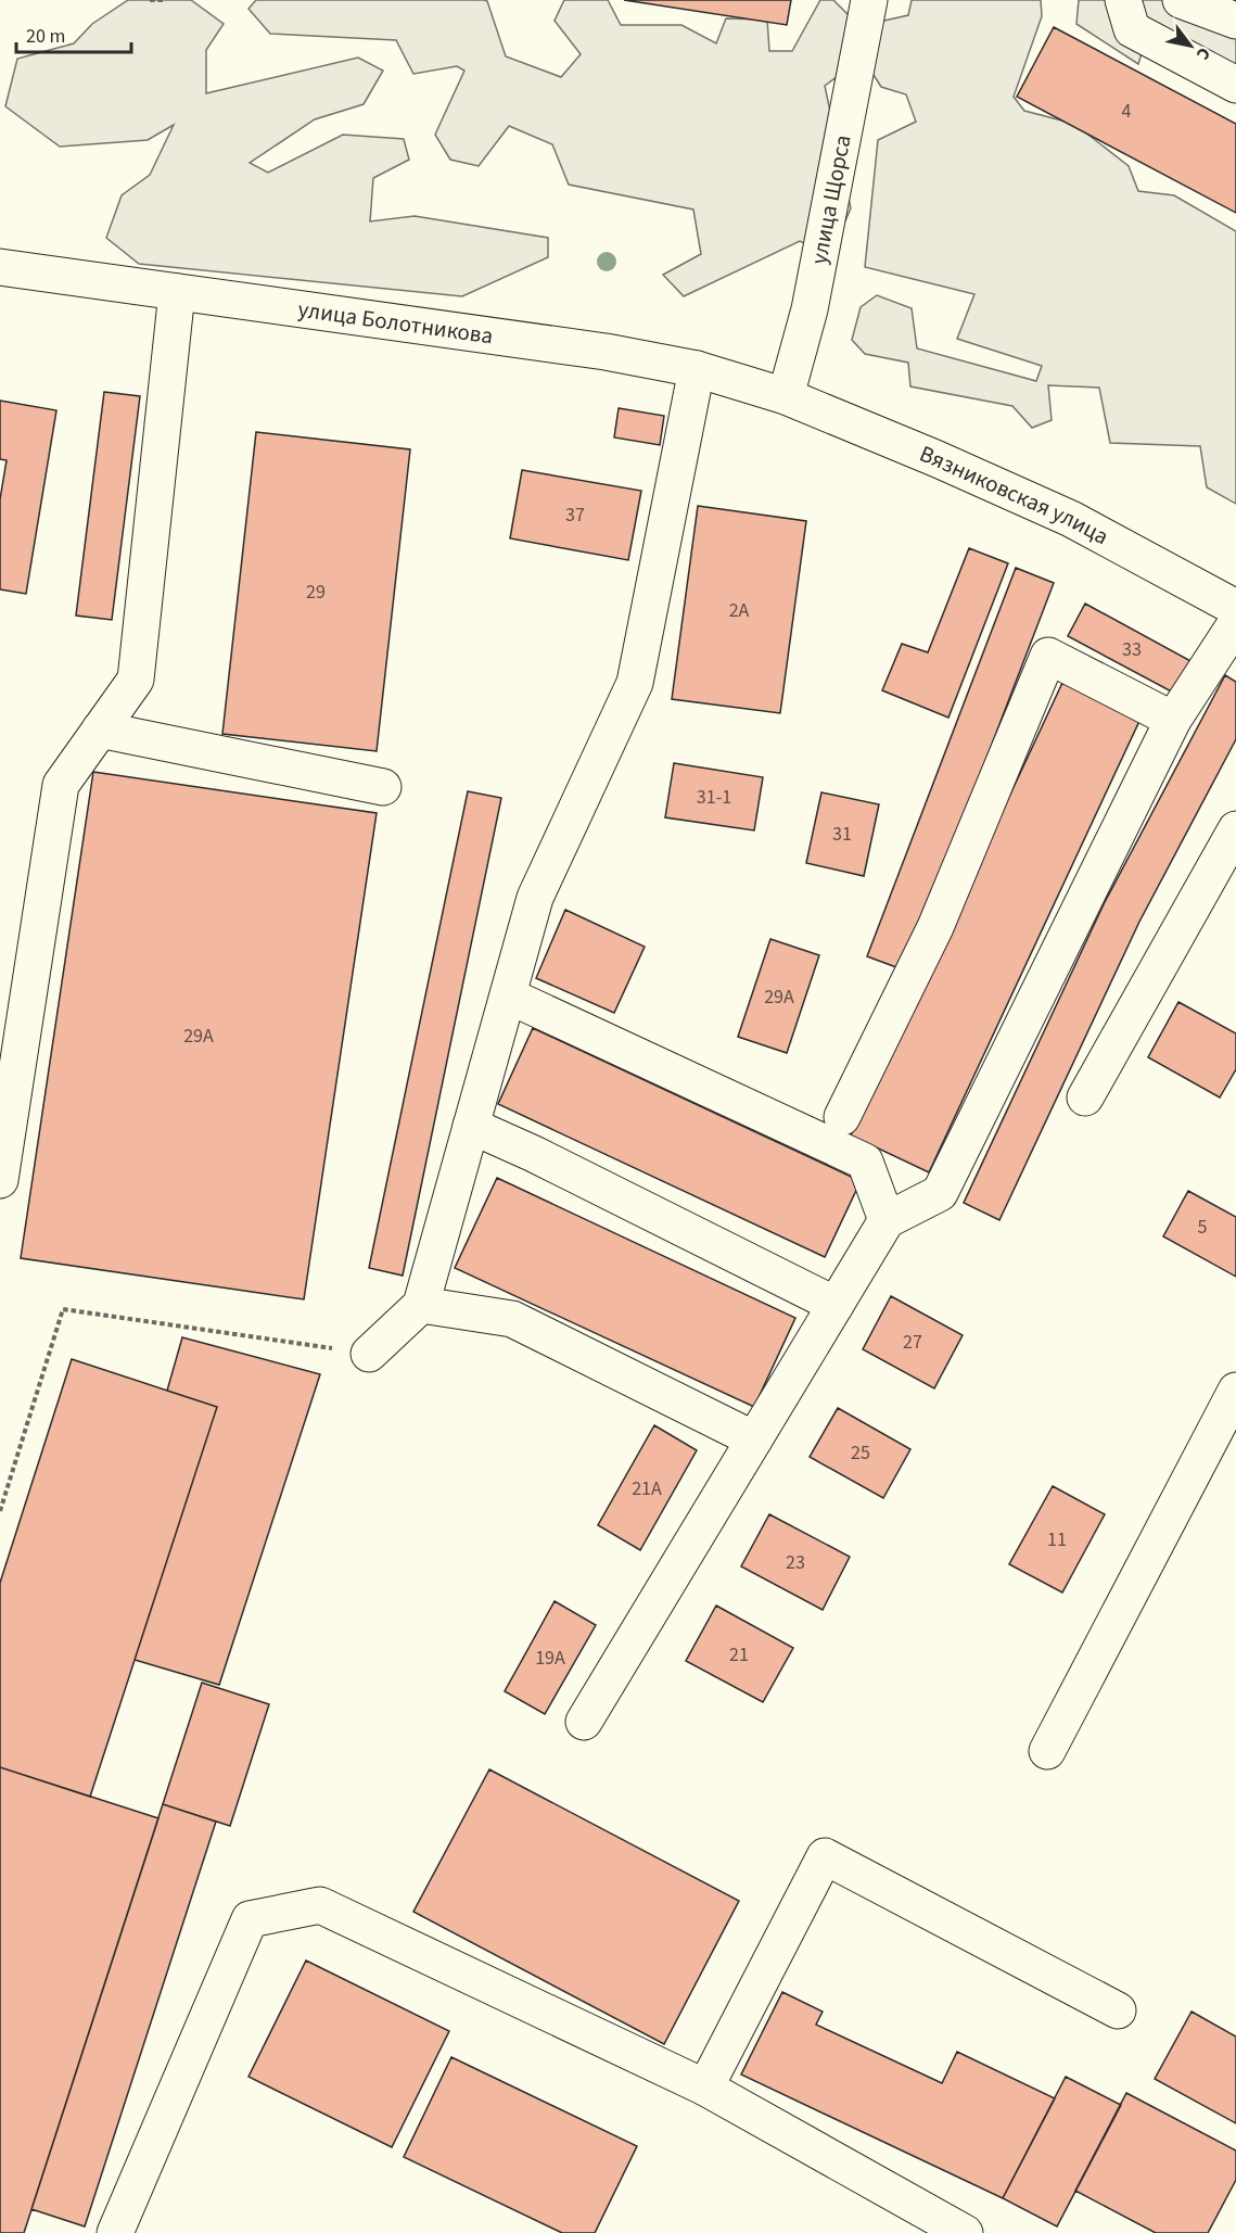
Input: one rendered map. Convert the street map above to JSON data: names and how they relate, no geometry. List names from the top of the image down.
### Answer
{
  "streets": {
    "street": ["улица Щорса", "улица Болотникова", "Вязниковская улица"]
  },
  "crossings": [
    ["улица Щорса", "улица Болотникова"],
    ["улица Щорса", "Вязниковская улица"],
    ["улица Болотникова", "Вязниковская улица"]
  ],
  "house_numbers": [
    "4",
    "37",
    "29",
    "2А",
    "33",
    "31-1",
    "31",
    "29А",
    "29А",
    "5",
    "27",
    "25",
    "21А",
    "11",
    "23",
    "21",
    "19А"
  ],
  "scale_bar": "20 m",
  "north": "bottom right"
}
